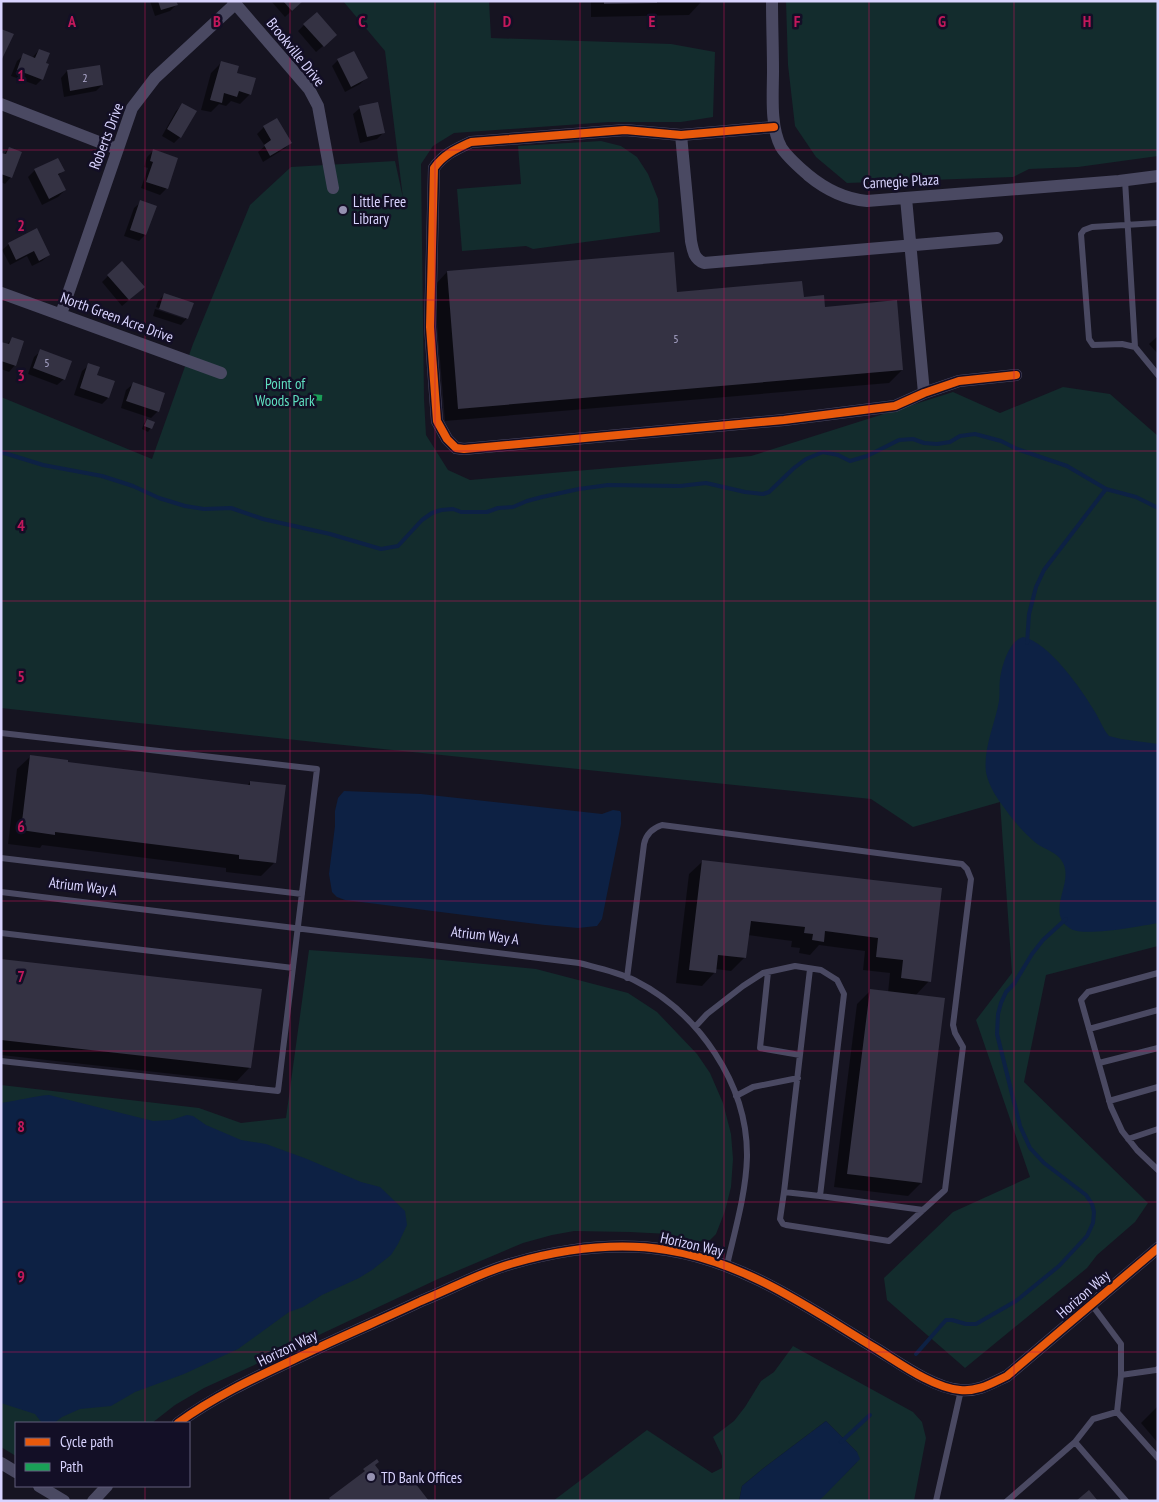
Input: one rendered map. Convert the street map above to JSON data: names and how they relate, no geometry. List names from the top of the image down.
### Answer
{
  "streets": {
    "street": [
      "Brookville Drive",
      "Roberts Drive",
      "Carnegie Plaza",
      "North Green Acre Drive",
      "Horizon Way"
    ],
    "lane": ["Atrium Way A"]
  },
  "crossings": [
    ["Brookville Drive", "Roberts Drive"],
    ["Roberts Drive", "North Green Acre Drive"],
    ["Atrium Way A", "Horizon Way"]
  ],
  "parks": ["Point of Woods Park"],
  "places": ["Little Free Library", "TD Bank Offices"],
  "house_numbers": ["2", "5", "5"],
  "legend": ["Cycle path", "Path"],
  "grid": {
    "columns": [
      "A",
      "B",
      "C",
      "D",
      "E",
      "F",
      "G",
      "H"
    ],
    "rows": [
      "1",
      "2",
      "3",
      "4",
      "5",
      "6",
      "7",
      "8",
      "9"
    ]
  }
}
